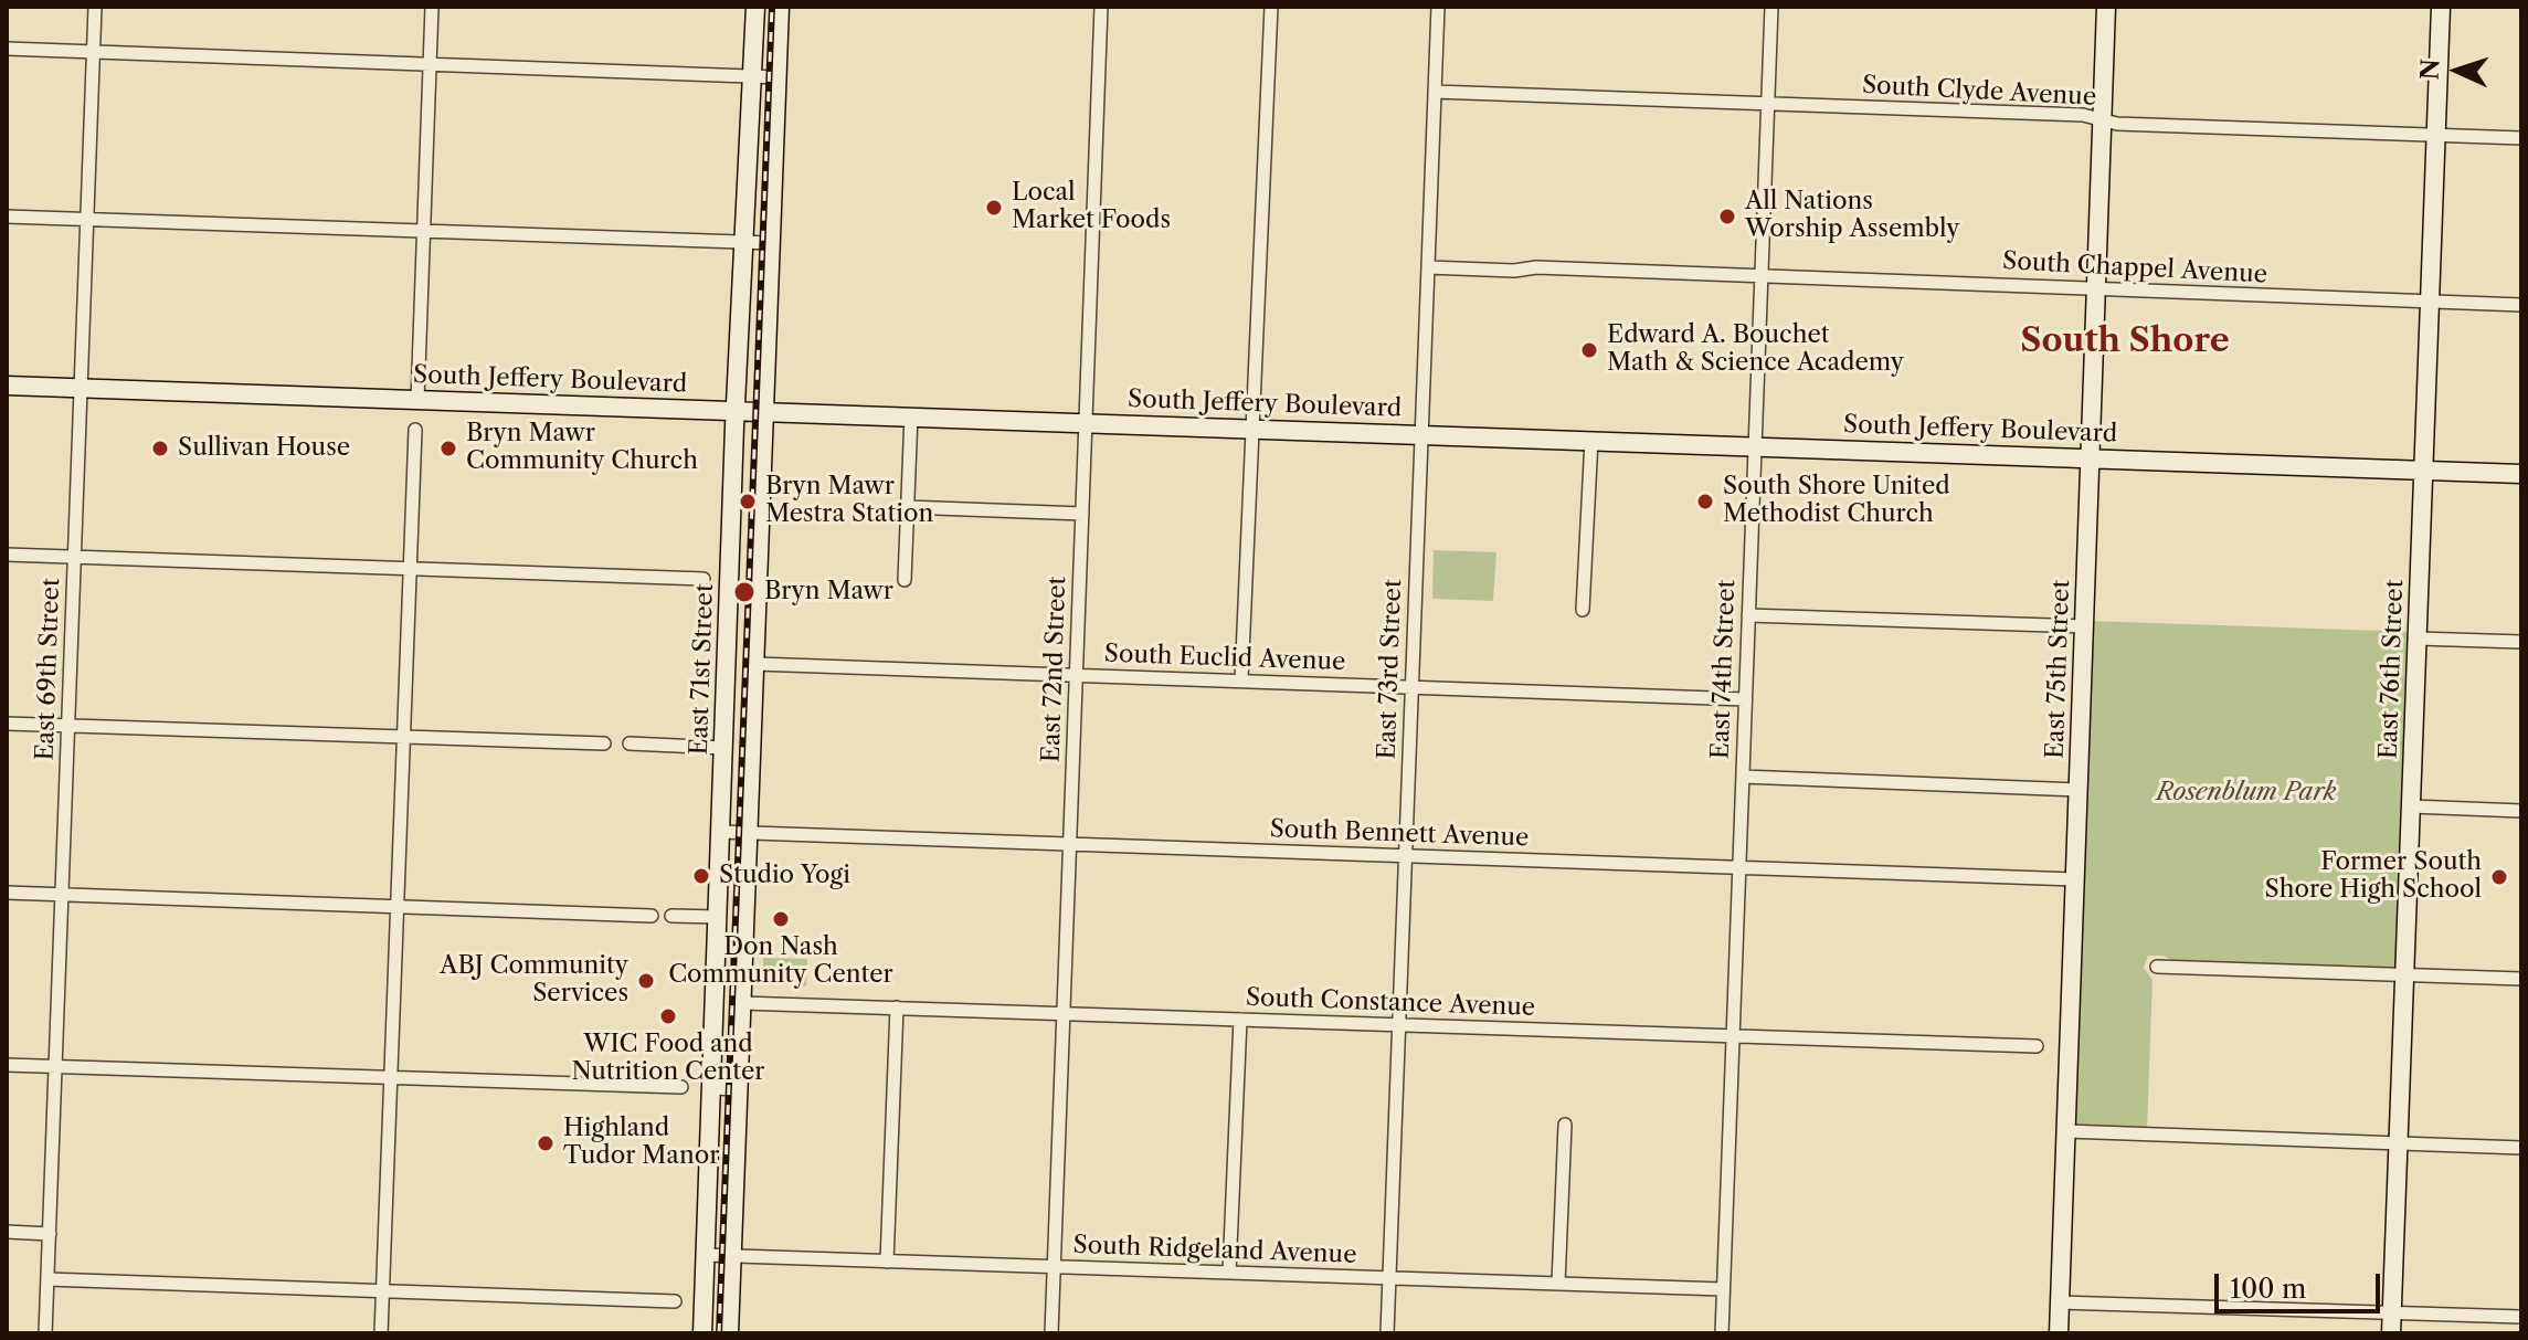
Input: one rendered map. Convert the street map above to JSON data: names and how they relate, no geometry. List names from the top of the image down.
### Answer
{
  "streets": {
    "main road": [
      "South Jeffery Boulevard",
      "East 71st Street",
      "East 75th Street",
      "East 76th Street"
    ],
    "street": [
      "South Clyde Avenue",
      "South Chappel Avenue",
      "South Euclid Avenue",
      "East 69th Street",
      "East 72nd Street",
      "East 73rd Street",
      "East 74th Street",
      "South Bennett Avenue",
      "South Constance Avenue",
      "South Ridgeland Avenue"
    ]
  },
  "crossings": [
    ["South Clyde Avenue", "East 73rd Street"],
    ["South Clyde Avenue", "East 74th Street"],
    ["South Clyde Avenue", "East 75th Street"],
    ["South Clyde Avenue", "East 76th Street"],
    ["South Chappel Avenue", "East 73rd Street"],
    ["South Chappel Avenue", "East 74th Street"],
    ["South Chappel Avenue", "East 75th Street"],
    ["South Chappel Avenue", "East 76th Street"],
    ["South Jeffery Boulevard", "East 69th Street"],
    ["South Jeffery Boulevard", "East 71st Street"],
    ["South Jeffery Boulevard", "East 72nd Street"],
    ["South Jeffery Boulevard", "East 73rd Street"],
    ["South Jeffery Boulevard", "East 74th Street"],
    ["South Jeffery Boulevard", "East 75th Street"],
    ["South Jeffery Boulevard", "East 76th Street"],
    ["South Euclid Avenue", "East 72nd Street"],
    ["South Euclid Avenue", "East 73rd Street"],
    ["South Euclid Avenue", "East 74th Street"],
    ["East 71st Street", "South Bennett Avenue"],
    ["East 71st Street", "South Ridgeland Avenue"],
    ["East 72nd Street", "South Bennett Avenue"],
    ["East 72nd Street", "South Constance Avenue"],
    ["East 72nd Street", "South Ridgeland Avenue"],
    ["East 73rd Street", "South Bennett Avenue"],
    ["East 73rd Street", "South Constance Avenue"],
    ["East 73rd Street", "South Ridgeland Avenue"],
    ["East 74th Street", "South Bennett Avenue"],
    ["East 74th Street", "South Constance Avenue"],
    ["East 74th Street", "South Ridgeland Avenue"],
    ["East 75th Street", "South Bennett Avenue"]
  ],
  "districts": ["South Shore"],
  "parks": ["Rosenblum Park"],
  "places": [
    "Local Market Foods",
    "All Nations Worship Assembly",
    "Edward A. Bouchet Math & Science Academy",
    "Sullivan House",
    "Bryn Mawr Community Church",
    "Bryn Mawr Mestra Station",
    "South Shore United Methodist Church",
    "Bryn Mawr",
    "Studio Yogi",
    "Former South Shore High School",
    "Don Nash Community Center",
    "ABJ Community Services",
    "WIC Food and Nutrition Center",
    "Highland Tudor Manor"
  ],
  "scale_bar": "100 m",
  "north": "left"
}
